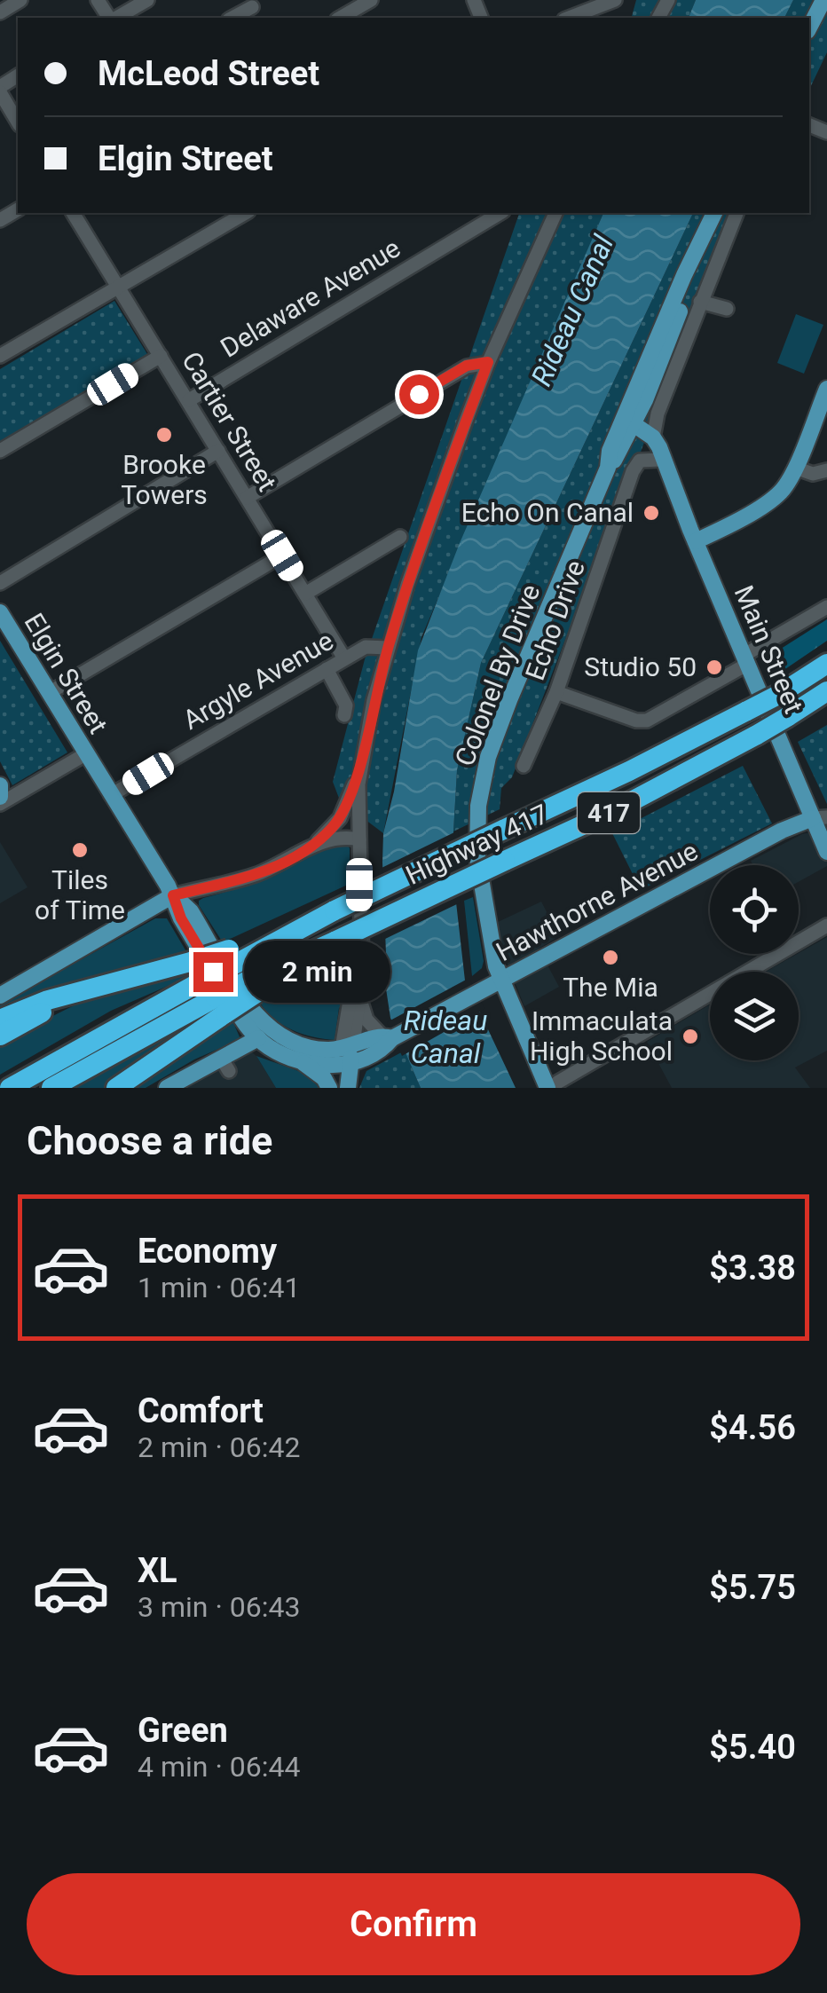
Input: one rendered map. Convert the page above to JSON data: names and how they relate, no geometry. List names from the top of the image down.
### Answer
{
  "streets": {
    "highway": ["417", "Highway 417"],
    "main road": [
      "Main Street",
      "Elgin Street",
      "Colonel By Drive",
      "Hawthorne Avenue"
    ],
    "street": [
      "Delaware Avenue",
      "Cartier Street",
      "Echo Drive",
      "Argyle Avenue"
    ]
  },
  "crossings": [
    ["Delaware Avenue", "Cartier Street"],
    ["Cartier Street", "Argyle Avenue"],
    ["Echo Drive", "Main Street"],
    ["Main Street", "Hawthorne Avenue"],
    ["Elgin Street", "Argyle Avenue"],
    ["Elgin Street", "Hawthorne Avenue"],
    ["Colonel By Drive", "Hawthorne Avenue"],
    ["417", "Highway 417"]
  ],
  "water": ["Rideau Canal"],
  "places": [
    "Brooke Towers",
    "Echo On Canal",
    "Studio 50",
    "Tiles of Time",
    "The Mia",
    "Immaculata High School"
  ],
  "page": {
    "banner": ["McLeod Street", "Elgin Street"],
    "bubble": "2 min",
    "heading": "Choose a ride",
    "list": [
      {
        "name": "Economy",
        "note": "1 min · 06:41",
        "value": "$3.38"
      },
      {
        "name": "Comfort",
        "note": "2 min · 06:42",
        "value": "$4.56"
      },
      {
        "name": "XL",
        "note": "3 min · 06:43",
        "value": "$5.75"
      },
      {
        "name": "Green",
        "note": "4 min · 06:44",
        "value": "$5.40"
      }
    ],
    "buttons": "Confirm"
  }
}
